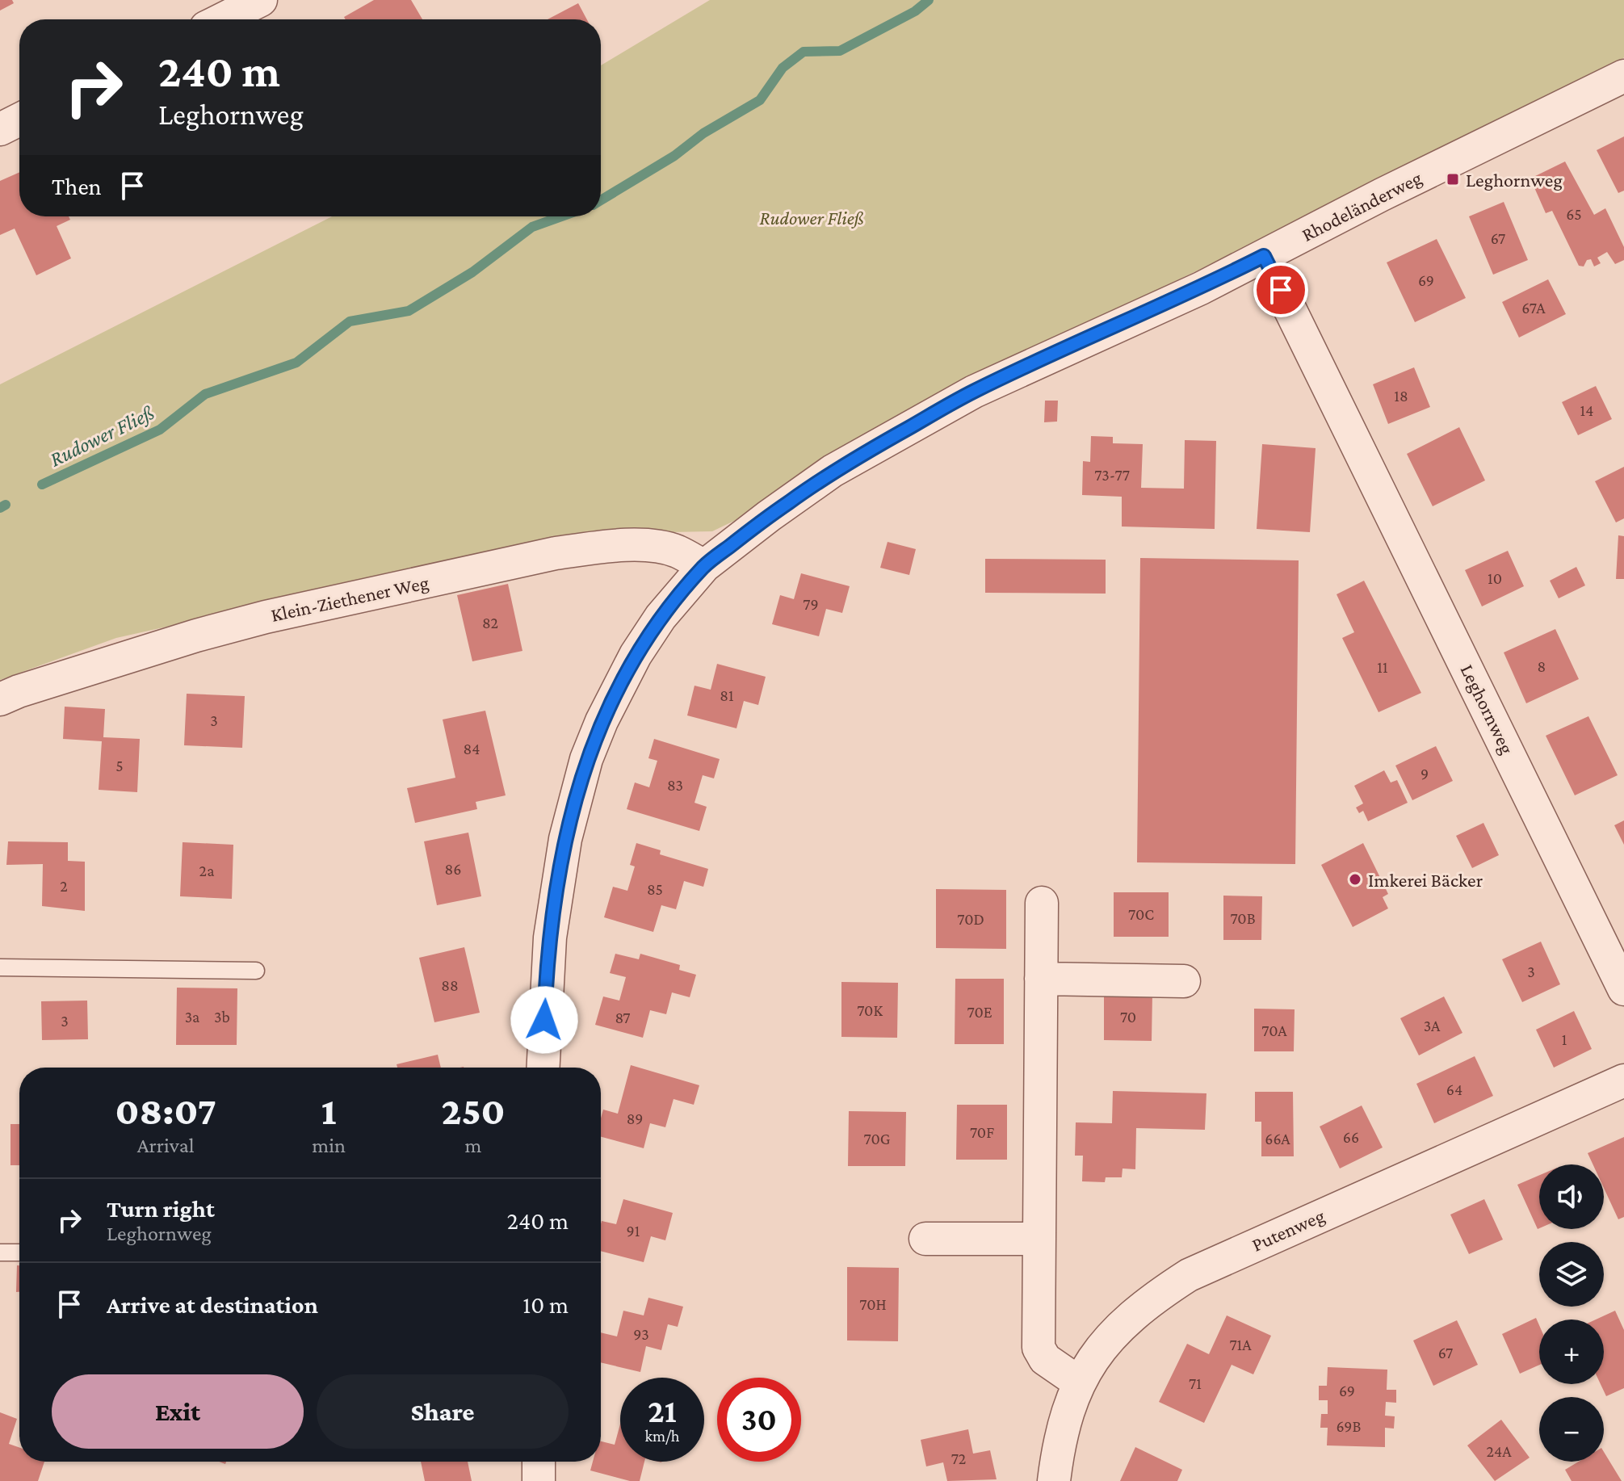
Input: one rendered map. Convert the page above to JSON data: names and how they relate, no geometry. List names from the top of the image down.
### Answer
{
  "streets": {
    "street": [
      "Rhodeländerweg",
      "Klein-Ziethener Weg",
      "Leghornweg",
      "Putenweg"
    ]
  },
  "crossings": [
    ["Rhodeländerweg", "Klein-Ziethener Weg"],
    ["Rhodeländerweg", "Leghornweg"]
  ],
  "water": ["Rudower Fließ"],
  "parks": ["Rudower Fließ"],
  "places": {
    "transit": ["Leghornweg"],
    "other": ["Imkerei Bäcker"]
  },
  "house_numbers": [
    "65",
    "67",
    "69",
    "67A",
    "18",
    "14",
    "73-77",
    "10",
    "79",
    "82",
    "8",
    "11",
    "81",
    "3",
    "84",
    "5",
    "9",
    "83",
    "86",
    "2a",
    "2",
    "85",
    "70C",
    "70B",
    "70D",
    "3",
    "88",
    "70K",
    "70E",
    "3a",
    "3b",
    "70",
    "87",
    "3",
    "3A",
    "70A",
    "1",
    "64",
    "89",
    "70F",
    "66",
    "70G",
    "66A",
    "91",
    "70H",
    "93",
    "71A",
    "67",
    "71",
    "69",
    "69B",
    "24A",
    "72"
  ],
  "page": {
    "turn": ["240 m", "Leghornweg"],
    "then": "Then",
    "eta": [
      "08:07",
      "Arrival",
      "1",
      "min",
      "250",
      "m"
    ],
    "map_buttons": ["+", "−"],
    "list": [
      {
        "name": "Turn right",
        "note": "Leghornweg",
        "value": "240 m"
      },
      {
        "name": "Arrive at destination",
        "value": "10 m"
      }
    ],
    "buttons": ["Exit", "Share"],
    "speed": "21 km/h",
    "limit": "30"
  }
}
